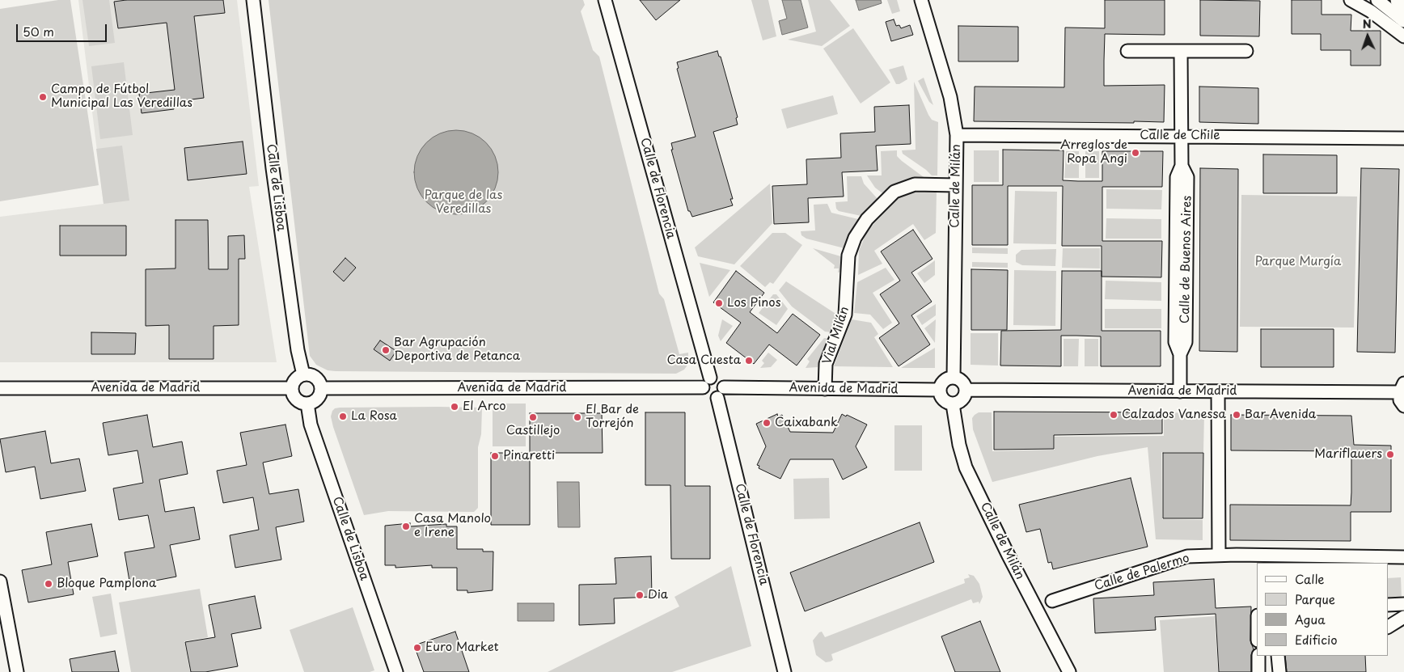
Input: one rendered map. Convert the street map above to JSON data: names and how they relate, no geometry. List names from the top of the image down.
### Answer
{
  "streets": {
    "street": [
      "Calle de Chile",
      "Calle de Milán",
      "Calle de Lisboa",
      "Calle de Florencia",
      "Calle de Buenos Aires",
      "Vial Milán",
      "Avenida de Madrid",
      "Calle de Palermo"
    ]
  },
  "crossings": [
    ["Calle de Chile", "Calle de Milán"],
    ["Calle de Chile", "Calle de Buenos Aires"],
    ["Calle de Milán", "Vial Milán"],
    ["Calle de Milán", "Avenida de Madrid"],
    ["Calle de Lisboa", "Avenida de Madrid"],
    ["Calle de Florencia", "Avenida de Madrid"],
    ["Calle de Buenos Aires", "Avenida de Madrid"],
    ["Vial Milán", "Avenida de Madrid"]
  ],
  "parks": ["Parque de las Veredillas", "Parque Murgía"],
  "places": [
    "Campo de Fútbol Municipal Las Veredillas",
    "Arreglos de Ropa Angi",
    "Los Pinos",
    "Bar Agrupación Deportiva de Petanca",
    "Casa Cuesta",
    "El Arco",
    "Calzados Vanessa",
    "Bar Avenida",
    "La Rosa",
    "Castillejo",
    "El Bar de Torrejón",
    "Caixabank",
    "Mariflauers",
    "Pinaretti",
    "Casa Manolo e Irene",
    "Bloque Pamplona",
    "Dia",
    "Euro Market"
  ],
  "legend": [
    "Calle",
    "Parque",
    "Agua",
    "Edificio"
  ],
  "scale_bar": "50 m",
  "north": "top"
}
